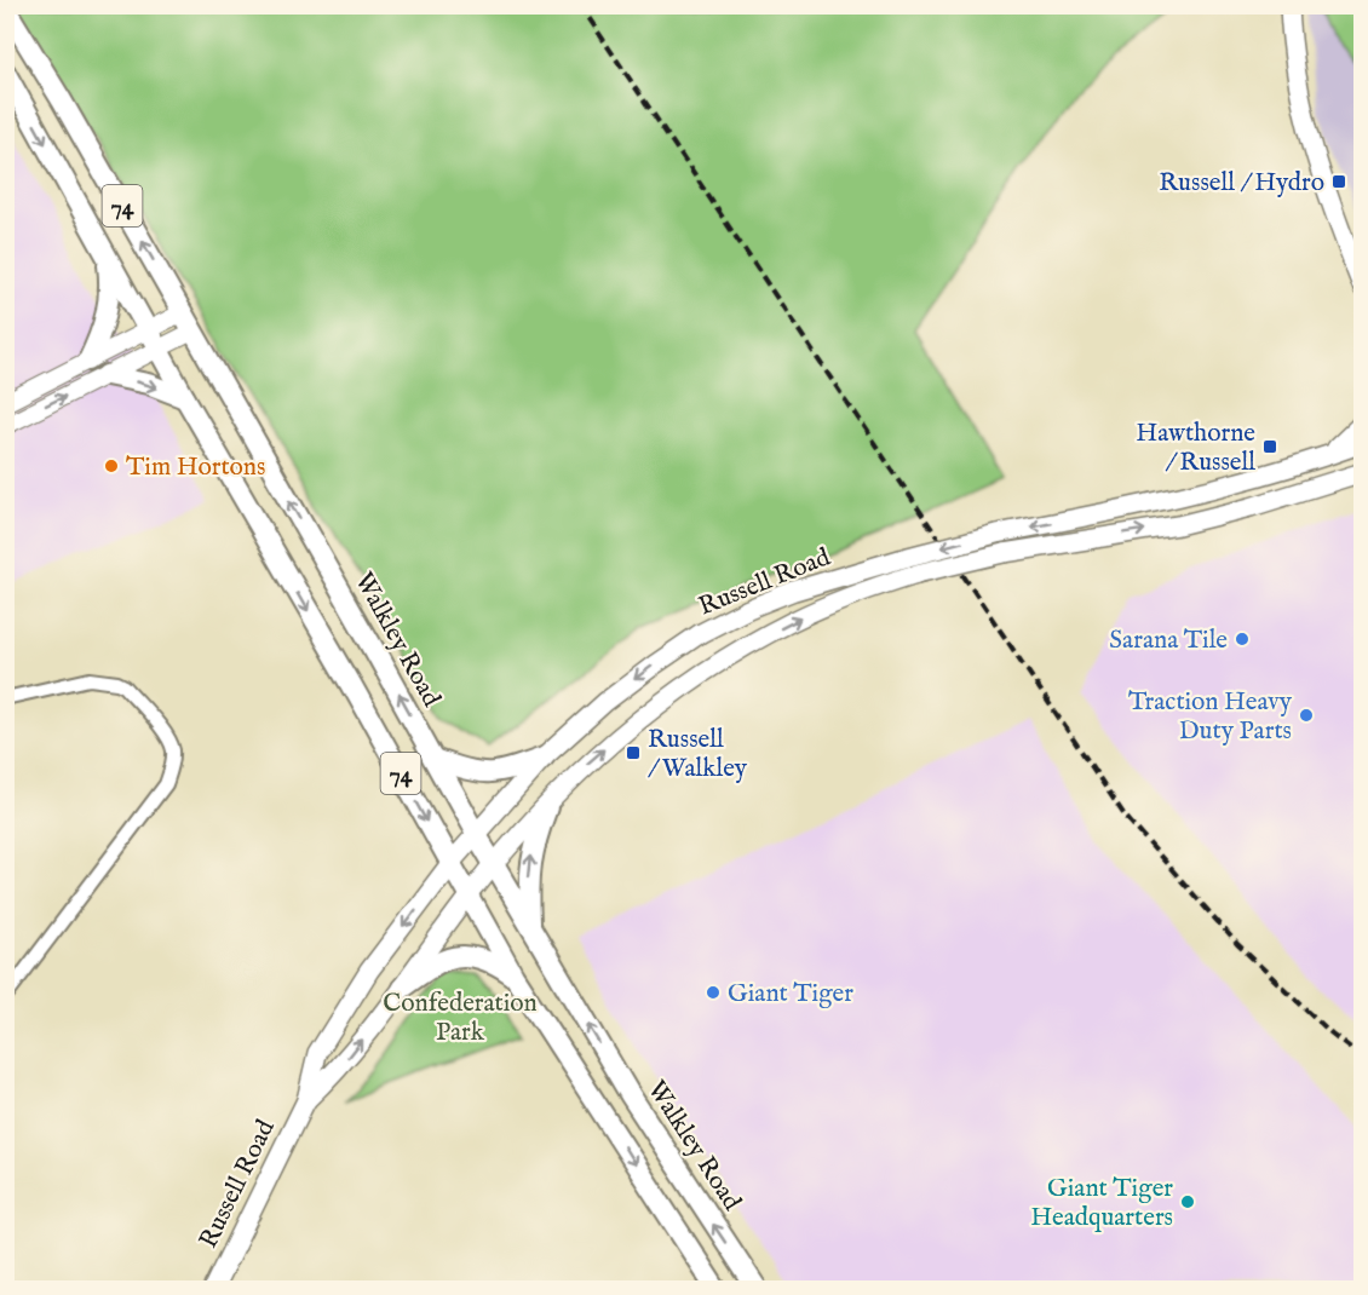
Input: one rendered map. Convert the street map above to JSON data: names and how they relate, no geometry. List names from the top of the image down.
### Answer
{
  "streets": {
    "main road": ["74", "Russell Road", "Walkley Road"]
  },
  "crossings": [
    ["74", "Russell Road"],
    ["Russell Road", "Walkley Road"]
  ],
  "parks": ["Confederation Park"],
  "places": {
    "transit": ["Russell / Hydro", "Hawthorne / Russell", "Russell / Walkley"],
    "other": [
      "Tim Hortons",
      "Sarana Tile",
      "Traction Heavy Duty Parts",
      "Giant Tiger",
      "Giant Tiger Headquarters"
    ]
  }
}
